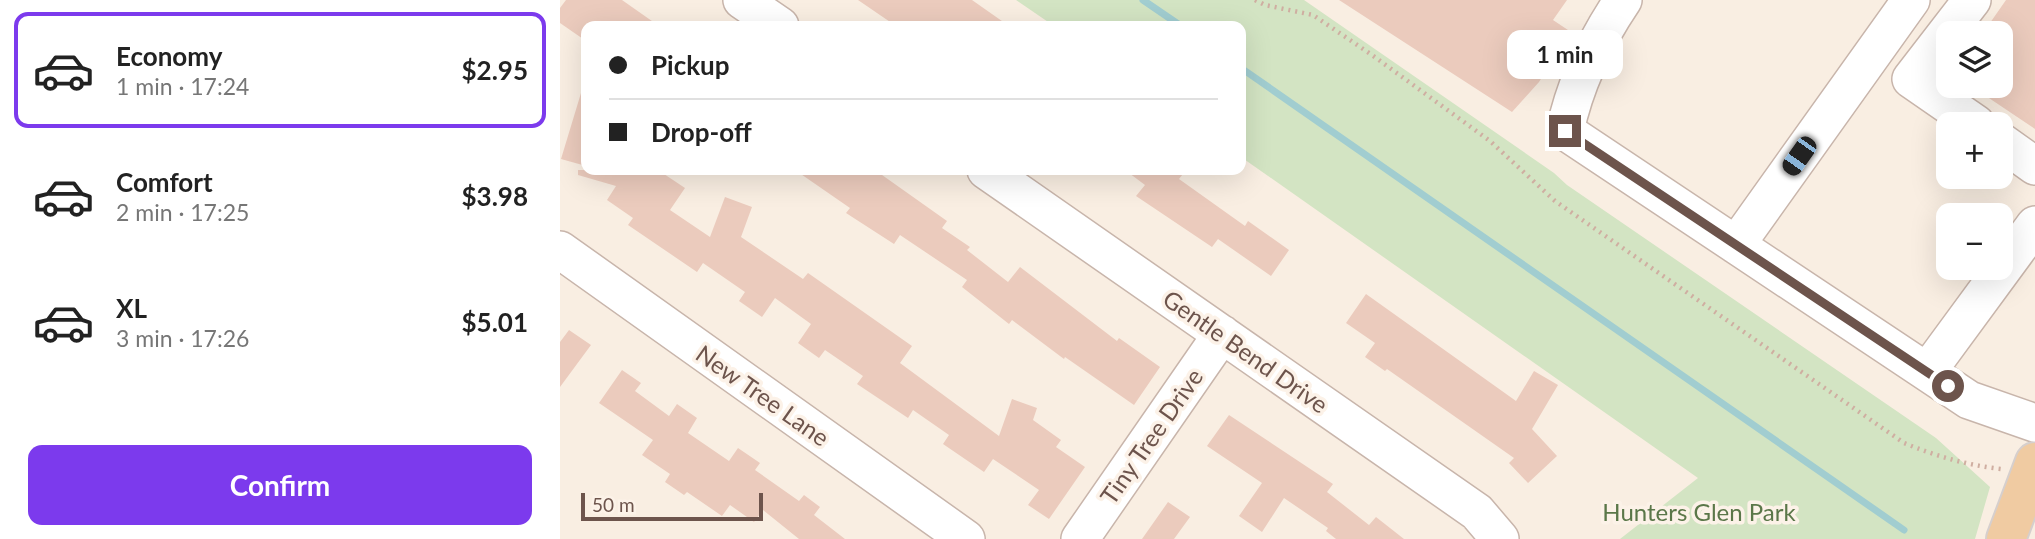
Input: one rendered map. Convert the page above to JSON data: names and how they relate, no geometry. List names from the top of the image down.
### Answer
{
  "streets": {
    "street": ["Gentle Bend Drive", "New Tree Lane", "Tiny Tree Drive"]
  },
  "crossings": [
    ["Gentle Bend Drive", "Tiny Tree Drive"]
  ],
  "parks": ["Hunters Glen Park"],
  "scale_bar": "50 m",
  "page": {
    "list": [
      {
        "name": "Economy",
        "note": "1 min · 17:24",
        "value": "$2.95"
      },
      {
        "name": "Comfort",
        "note": "2 min · 17:25",
        "value": "$3.98"
      },
      {
        "name": "XL",
        "note": "3 min · 17:26",
        "value": "$5.01"
      }
    ],
    "map_buttons": ["+", "−"],
    "banner": ["Pickup", "Drop-off"],
    "bubble": "1 min",
    "buttons": "Confirm",
    "scale": "50 m"
  }
}
